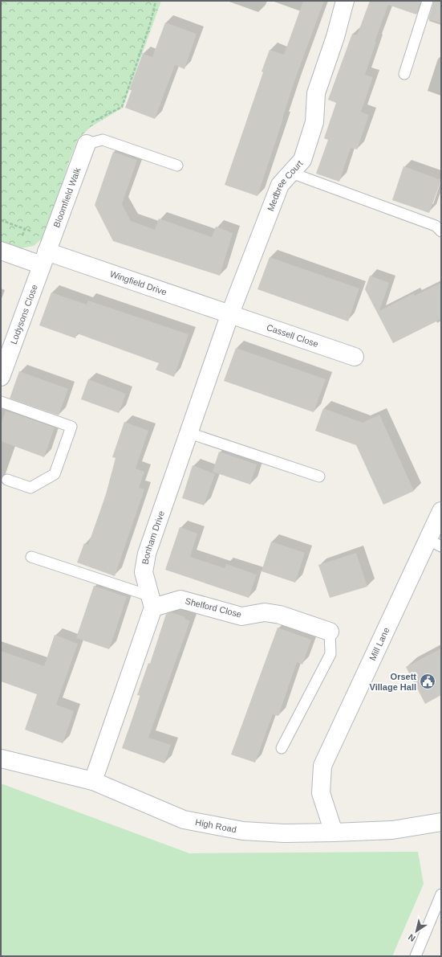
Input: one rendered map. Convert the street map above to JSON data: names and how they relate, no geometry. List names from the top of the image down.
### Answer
{
  "streets": {
    "street": [
      "Medbree Court",
      "Bloomfield Walk",
      "Wingfield Drive",
      "Lodysons Close",
      "Cassell Close",
      "Bonham Drive",
      "Shelford Close",
      "Mill Lane",
      "High Road"
    ]
  },
  "crossings": [
    ["Medbree Court", "Wingfield Drive"],
    ["Medbree Court", "Cassell Close"],
    ["Medbree Court", "Bonham Drive"],
    ["Bloomfield Walk", "Wingfield Drive"],
    ["Bloomfield Walk", "Lodysons Close"],
    ["Wingfield Drive", "Lodysons Close"],
    ["Wingfield Drive", "Cassell Close"],
    ["Wingfield Drive", "Bonham Drive"],
    ["Cassell Close", "Bonham Drive"],
    ["Bonham Drive", "Shelford Close"],
    ["Mill Lane", "High Road"]
  ],
  "places": {
    "public building": ["Orsett Village Hall"]
  },
  "north": "bottom left"
}
